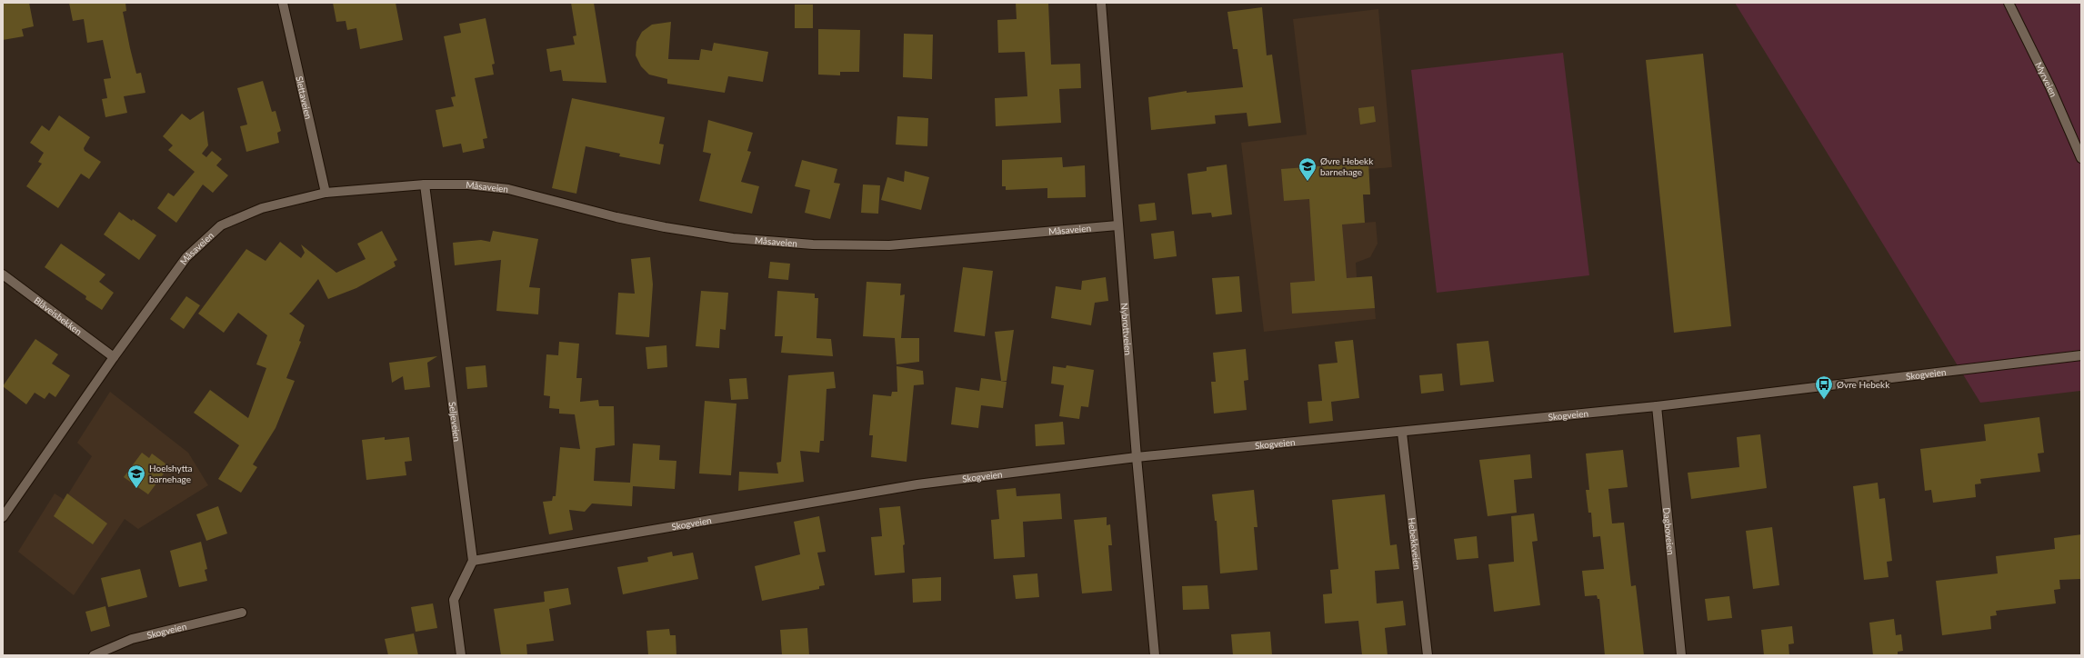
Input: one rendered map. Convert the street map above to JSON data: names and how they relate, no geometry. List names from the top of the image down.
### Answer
{
  "streets": {
    "street": [
      "Myrveien",
      "Slettaveien",
      "Måsaveien",
      "Blåveisbekken",
      "Nybrottveien",
      "Skogveien",
      "Seljeveien",
      "Dagboveien",
      "Hebekkveien"
    ]
  },
  "crossings": [
    ["Slettaveien", "Måsaveien"],
    ["Måsaveien", "Blåveisbekken"],
    ["Måsaveien", "Nybrottveien"],
    ["Måsaveien", "Seljeveien"],
    ["Nybrottveien", "Skogveien"],
    ["Skogveien", "Seljeveien"],
    ["Skogveien", "Dagboveien"],
    ["Skogveien", "Hebekkveien"]
  ],
  "places": {
    "school or university": ["Øvre Hebekk barnehage", "Hoelshytta barnehage"],
    "bus stop": ["Øvre Hebekk"]
  }
}
